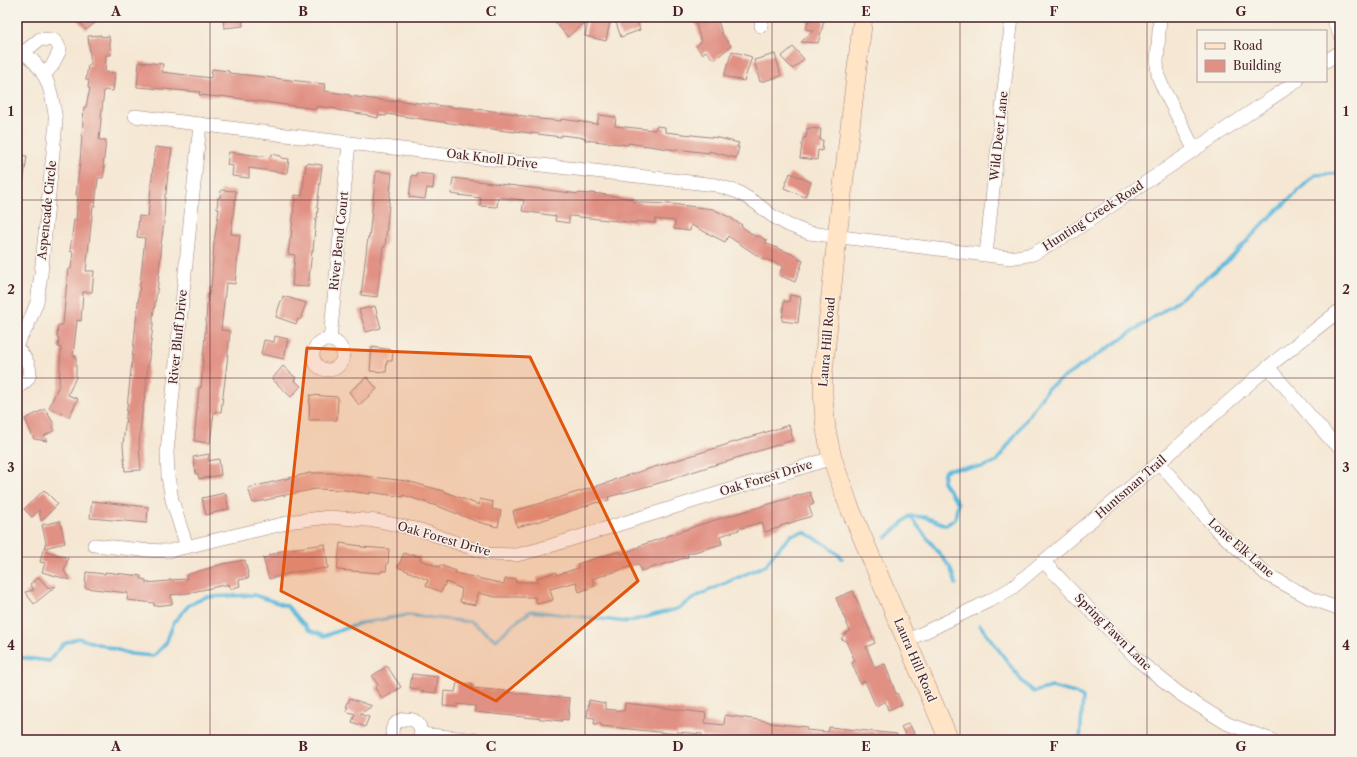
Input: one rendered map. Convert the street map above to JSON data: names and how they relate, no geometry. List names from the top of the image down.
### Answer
{
  "streets": {
    "main road": ["Laura Hill Road"],
    "street": [
      "Wild Deer Lane",
      "Oak Knoll Drive",
      "Aspencade Circle",
      "Hunting Creek Road",
      "River Bend Court",
      "River Bluff Drive",
      "Oak Forest Drive",
      "Huntsman Trail",
      "Lone Elk Lane",
      "Spring Fawn Lane"
    ]
  },
  "crossings": [
    ["Wild Deer Lane", "Hunting Creek Road"],
    ["Oak Knoll Drive", "Hunting Creek Road"],
    ["Oak Knoll Drive", "River Bend Court"],
    ["Oak Knoll Drive", "River Bluff Drive"],
    ["Oak Knoll Drive", "Laura Hill Road"],
    ["Hunting Creek Road", "Laura Hill Road"],
    ["River Bluff Drive", "Oak Forest Drive"],
    ["Laura Hill Road", "Oak Forest Drive"],
    ["Laura Hill Road", "Huntsman Trail"],
    ["Huntsman Trail", "Lone Elk Lane"],
    ["Huntsman Trail", "Spring Fawn Lane"]
  ],
  "legend": ["Road", "Building"],
  "grid": {
    "columns": [
      "A",
      "B",
      "C",
      "D",
      "E",
      "F",
      "G"
    ],
    "rows": [
      "1",
      "2",
      "3",
      "4"
    ]
  }
}
